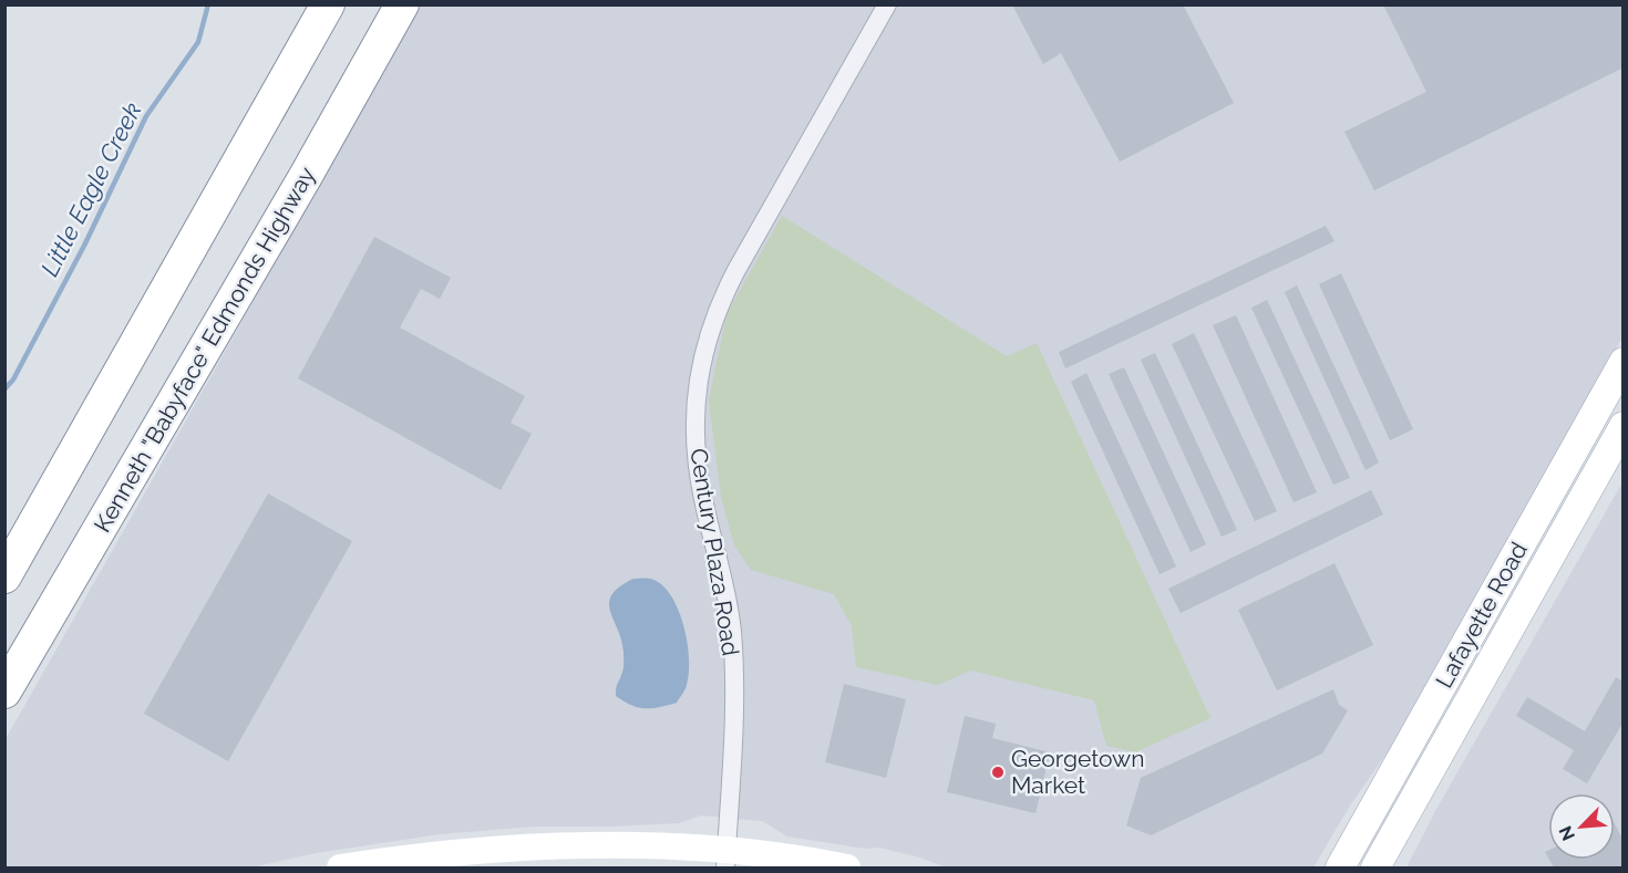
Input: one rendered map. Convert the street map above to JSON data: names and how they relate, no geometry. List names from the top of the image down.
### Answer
{
  "streets": {
    "highway": ["Kenneth \"Babyface\" Edmonds Highway"],
    "main road": ["Lafayette Road"],
    "street": ["Century Plaza Road"]
  },
  "water": ["Little Eagle Creek"],
  "places": ["Georgetown Market"],
  "north": "bottom left"
}
